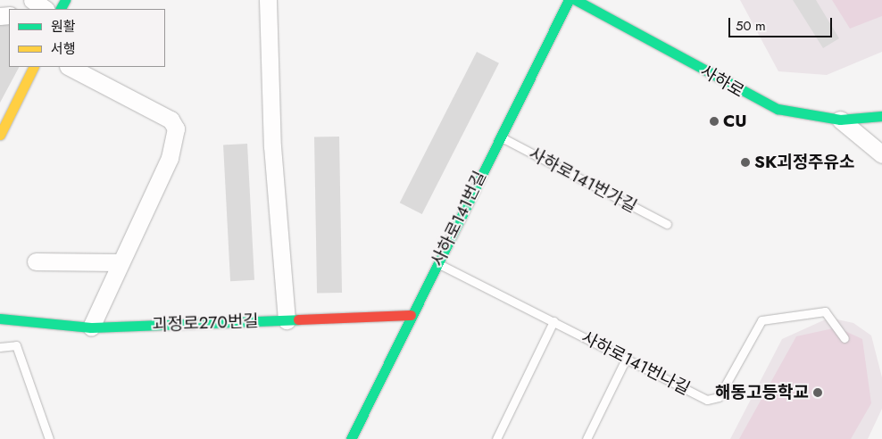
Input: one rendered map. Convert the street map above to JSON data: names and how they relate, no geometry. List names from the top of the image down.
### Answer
{
  "streets": {
    "street": ["사하로", "사하로141번길", "괴정로270번길"],
    "lane": ["사하로141번가길", "사하로141번나길"]
  },
  "crossings": [
    ["사하로141번가길", "사하로141번길"],
    ["사하로141번길", "괴정로270번길"],
    ["사하로141번길", "사하로141번나길"]
  ],
  "places": ["CU", "SK괴정주유소", "해동고등학교"],
  "legend": ["원활", "서행"],
  "scale_bar": "50 m"
}
